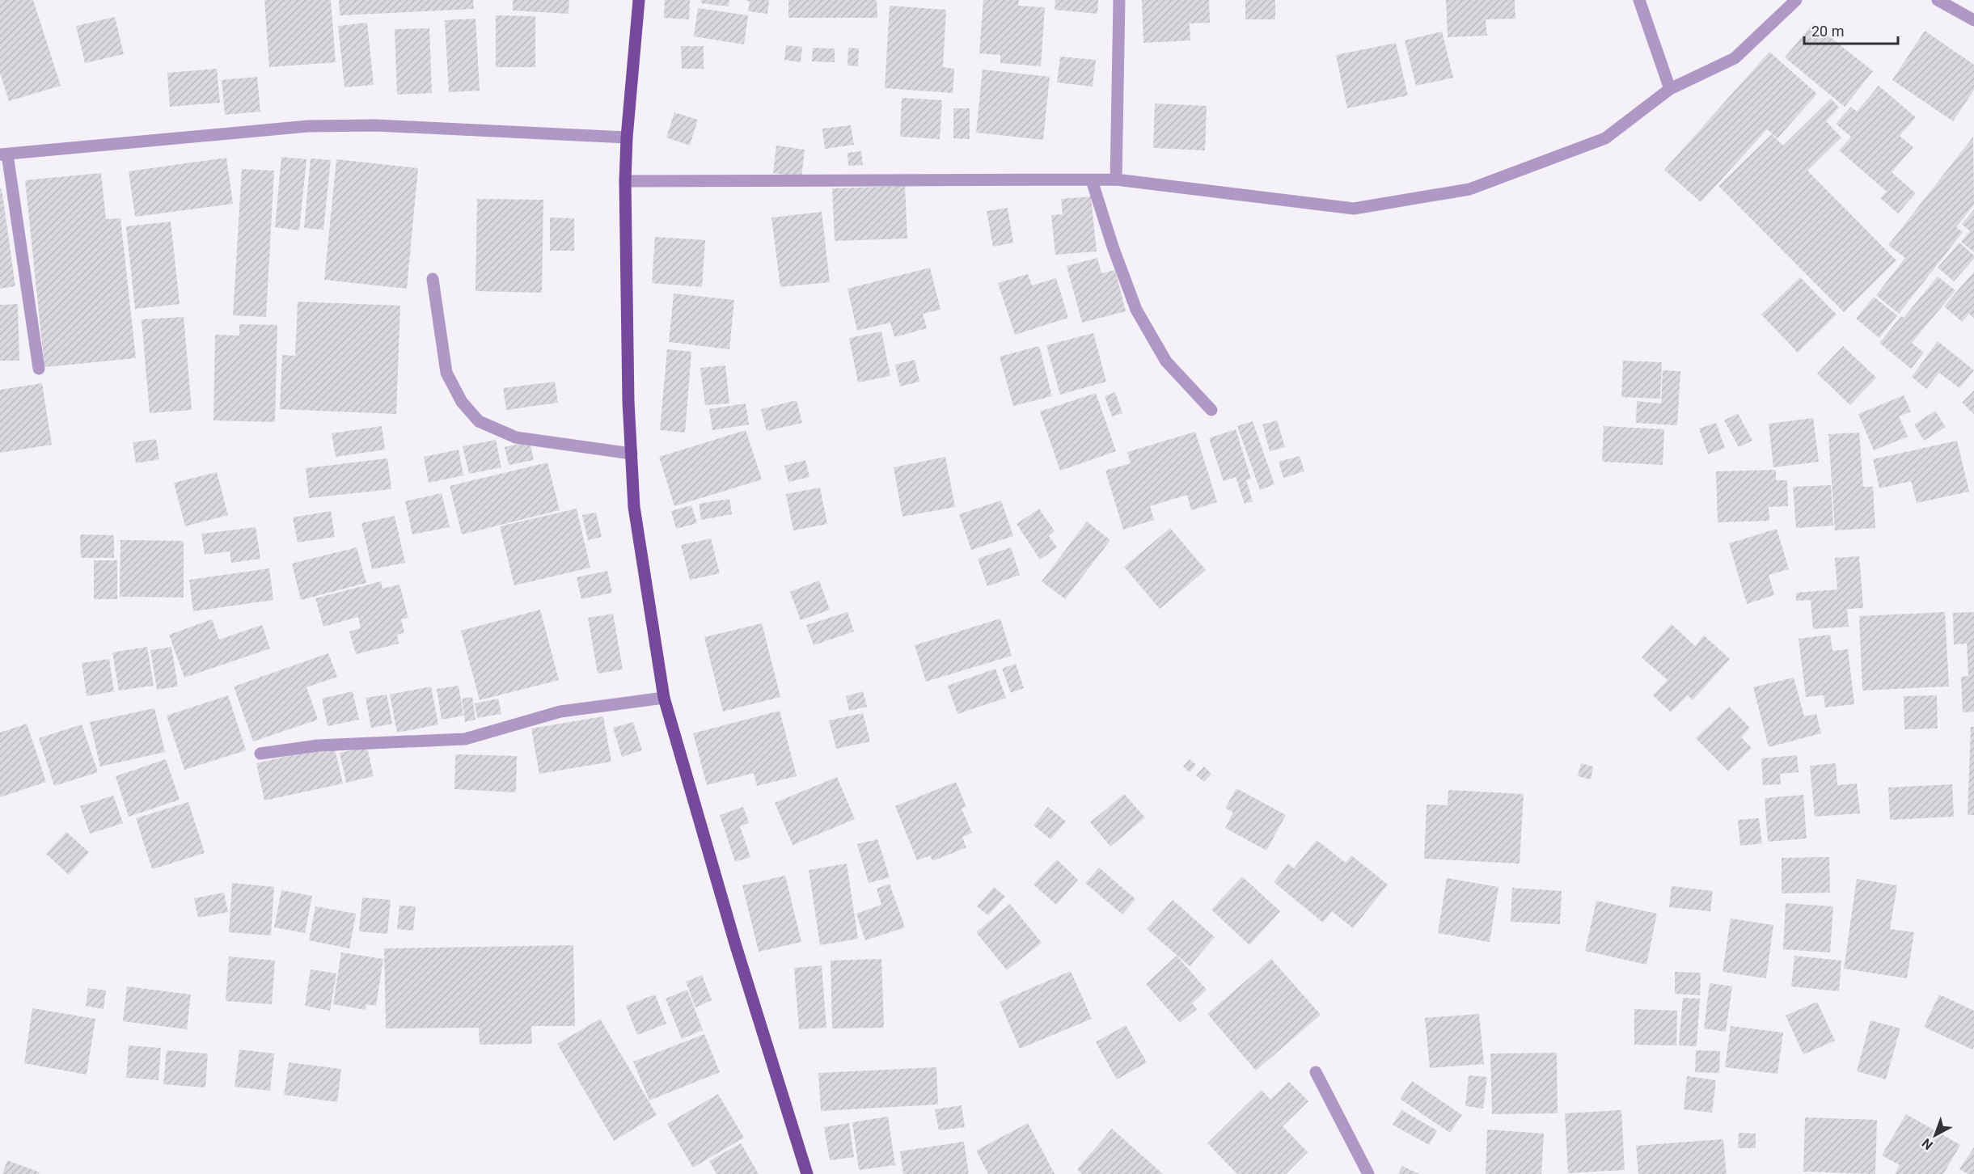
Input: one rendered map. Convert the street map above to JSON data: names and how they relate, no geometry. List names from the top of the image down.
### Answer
{
  "scale_bar": "20 m",
  "north": "bottom left"
}
